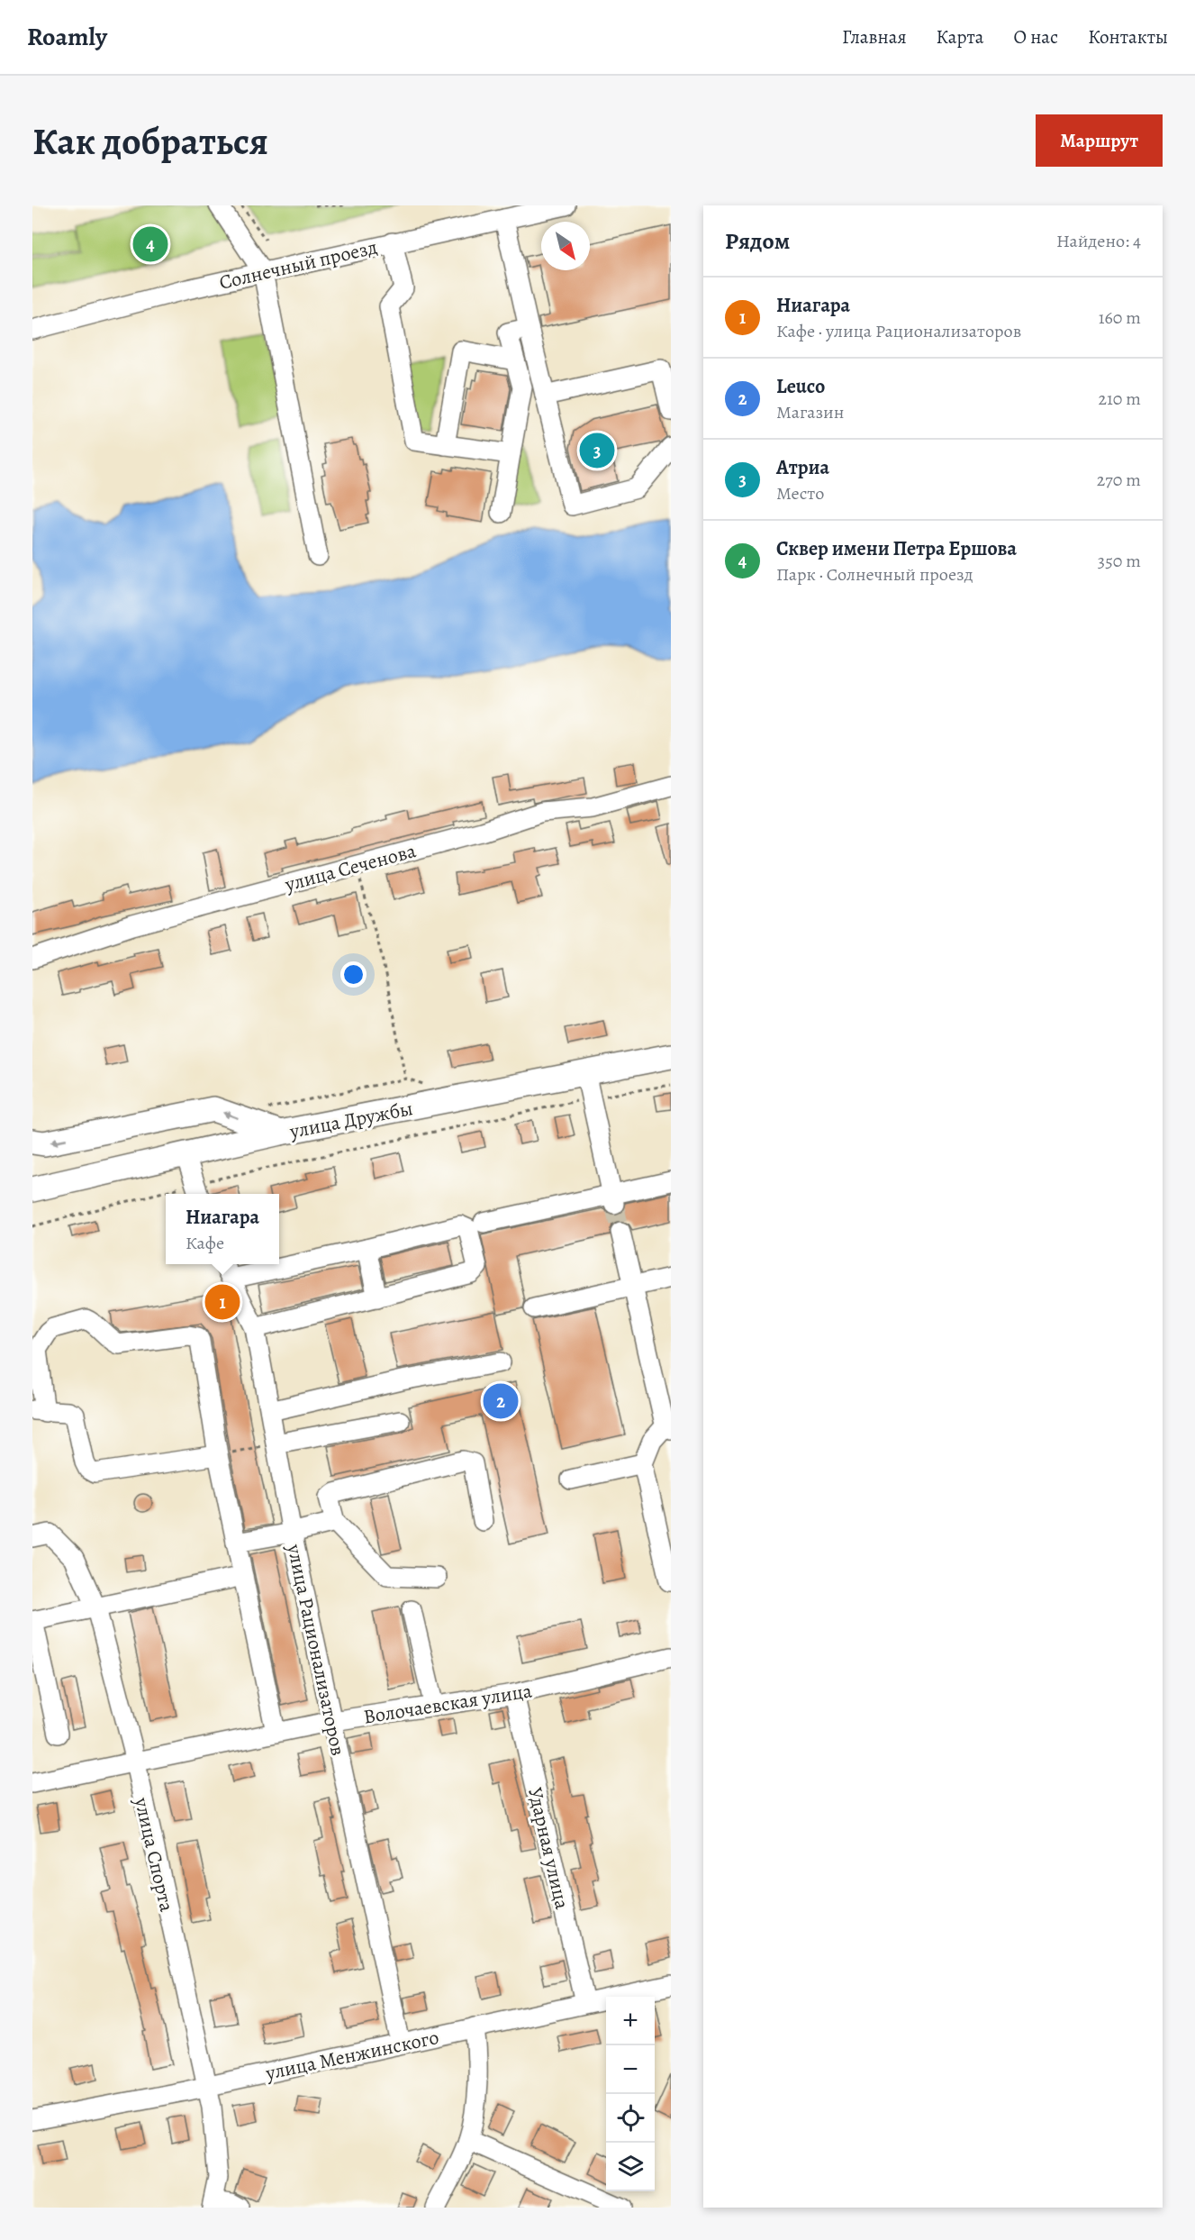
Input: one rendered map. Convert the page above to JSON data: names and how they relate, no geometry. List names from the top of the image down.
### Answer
{
  "streets": {
    "main road": ["улица Дружбы"],
    "street": [
      "Солнечный проезд",
      "улица Сеченова",
      "улица Рационализаторов",
      "Волочаевская улица",
      "Ударная улица",
      "улица Спорта",
      "улица Менжинского"
    ]
  },
  "crossings": [
    ["улица Рационализаторов", "Волочаевская улица"],
    ["улица Рационализаторов", "улица Менжинского"],
    ["Волочаевская улица", "Ударная улица"],
    ["Волочаевская улица", "улица Спорта"],
    ["Ударная улица", "улица Менжинского"],
    ["улица Спорта", "улица Менжинского"]
  ],
  "north": "bottom right",
  "page": {
    "header": "Roamly",
    "nav": [
      "Главная",
      "Карта",
      "О нас",
      "Контакты"
    ],
    "buttons": "Маршрут",
    "title": "Как добраться",
    "heading": ["Рядом", "Найдено: 4"],
    "pins": [
      "4",
      "3",
      "1",
      "2"
    ],
    "list": [
      {
        "mark": "1",
        "name": "Ниагара",
        "note": "Кафе · улица Рационализаторов",
        "value": "160 m"
      },
      {
        "mark": "2",
        "name": "Leuco",
        "note": "Магазин",
        "value": "210 m"
      },
      {
        "mark": "3",
        "name": "Атриа",
        "note": "Место",
        "value": "270 m"
      },
      {
        "mark": "4",
        "name": "Сквер имени Петра Ершова",
        "note": "Парк · Солнечный проезд",
        "value": "350 m"
      }
    ],
    "popup": ["Ниагара", "Кафе"],
    "map_buttons": ["+", "−"]
  }
}
